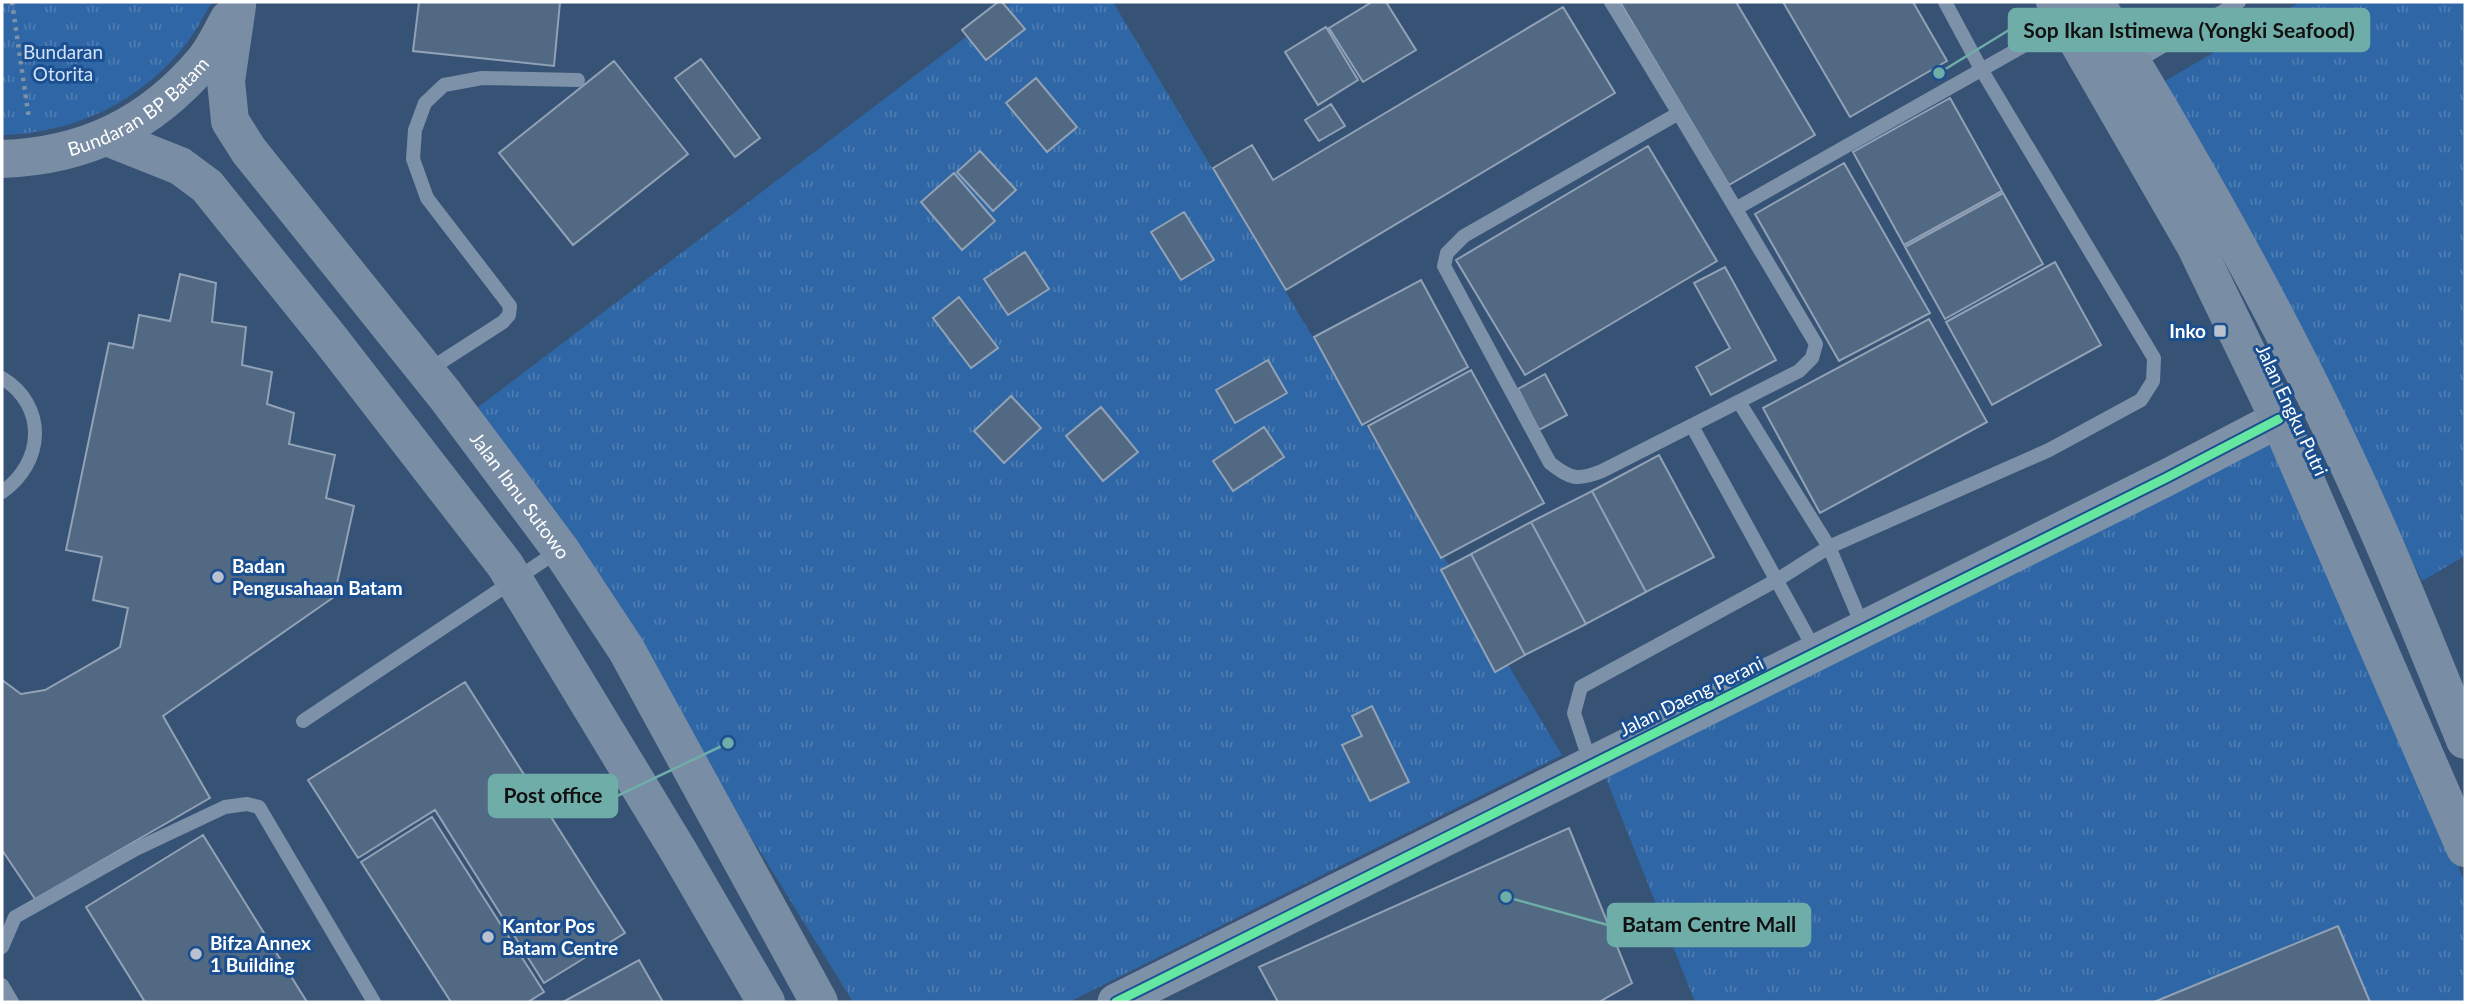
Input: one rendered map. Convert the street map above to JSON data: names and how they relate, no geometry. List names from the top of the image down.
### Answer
{
  "streets": {
    "main road": ["Bundaran BP Batam", "Jalan Engku Putri", "Jalan Ibnu Sutowo"],
    "street": ["Jalan Daeng Perani"]
  },
  "crossings": [
    ["Bundaran BP Batam", "Jalan Ibnu Sutowo"],
    ["Jalan Engku Putri", "Jalan Daeng Perani"]
  ],
  "parks": ["Bundaran Otorita"],
  "places": {
    "other": [
      "Sop Ikan Istimewa (Yongki Seafood)",
      "Badan Pengusahaan Batam",
      "Post office",
      "Batam Centre Mall",
      "Kantor Pos Batam Centre",
      "Bifza Annex 1 Building"
    ],
    "transit": ["Inko"]
  }
}
